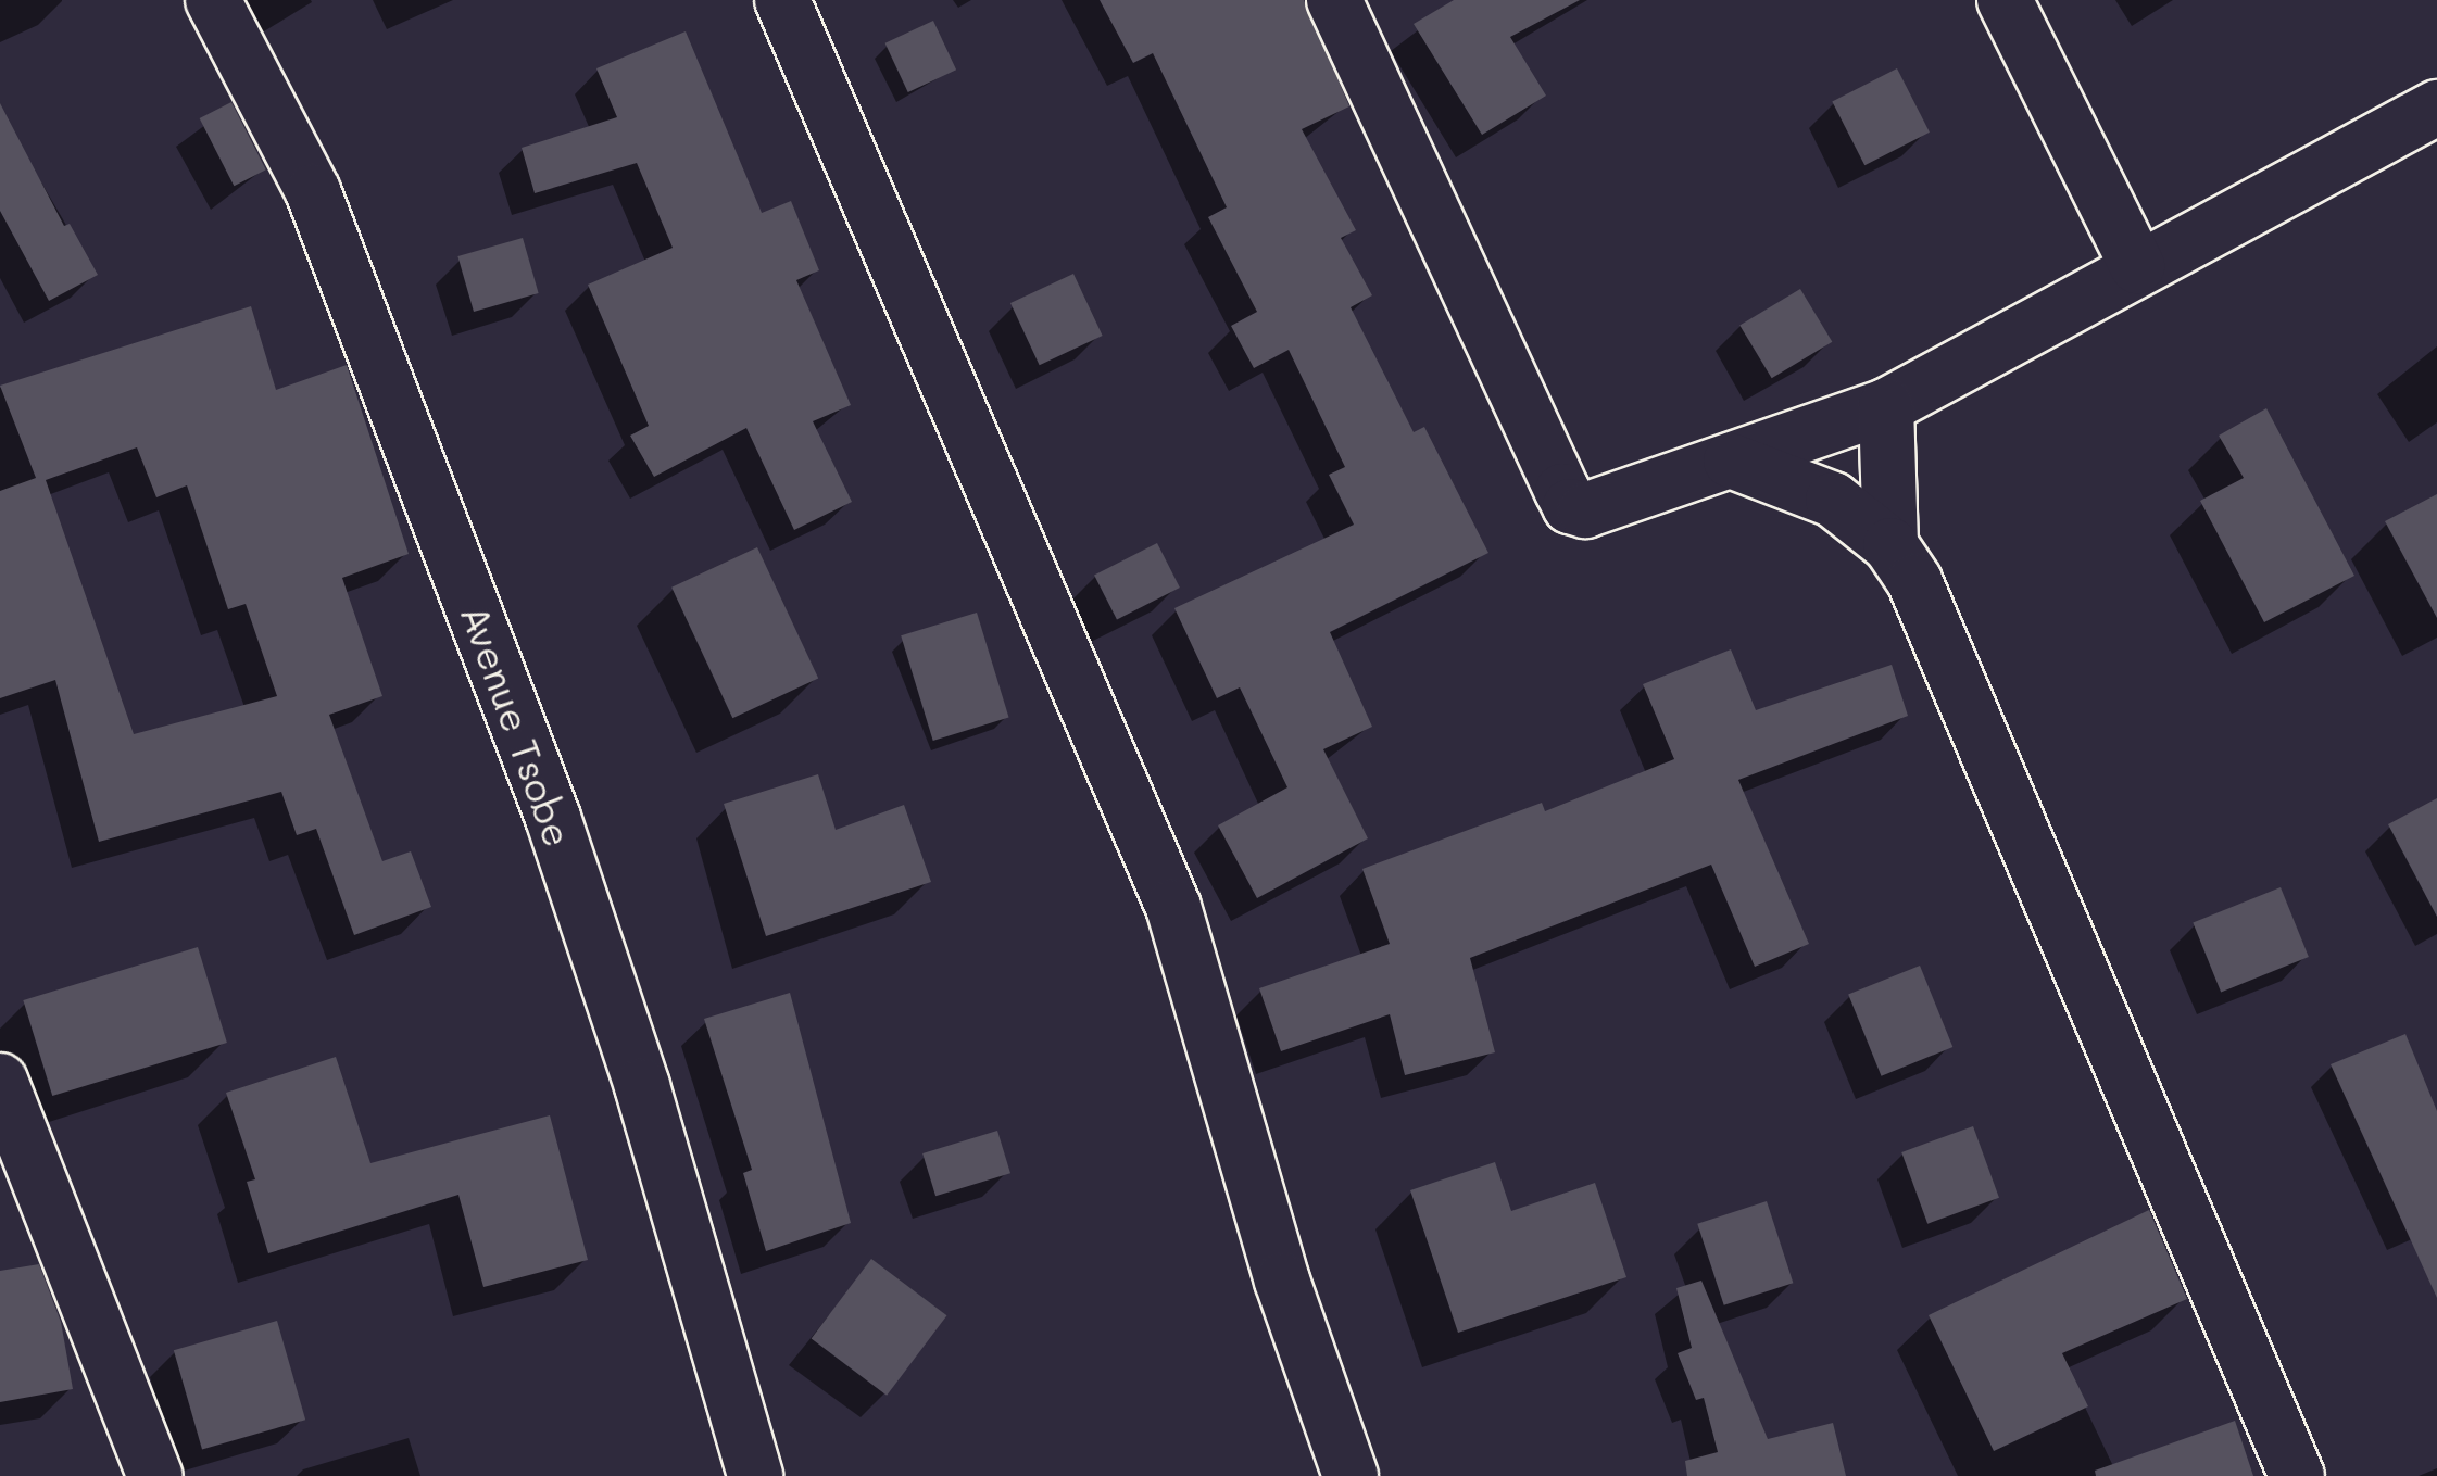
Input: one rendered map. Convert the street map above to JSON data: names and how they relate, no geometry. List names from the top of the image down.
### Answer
{
  "streets": {
    "street": ["Avenue Tsobe"]
  }
}
